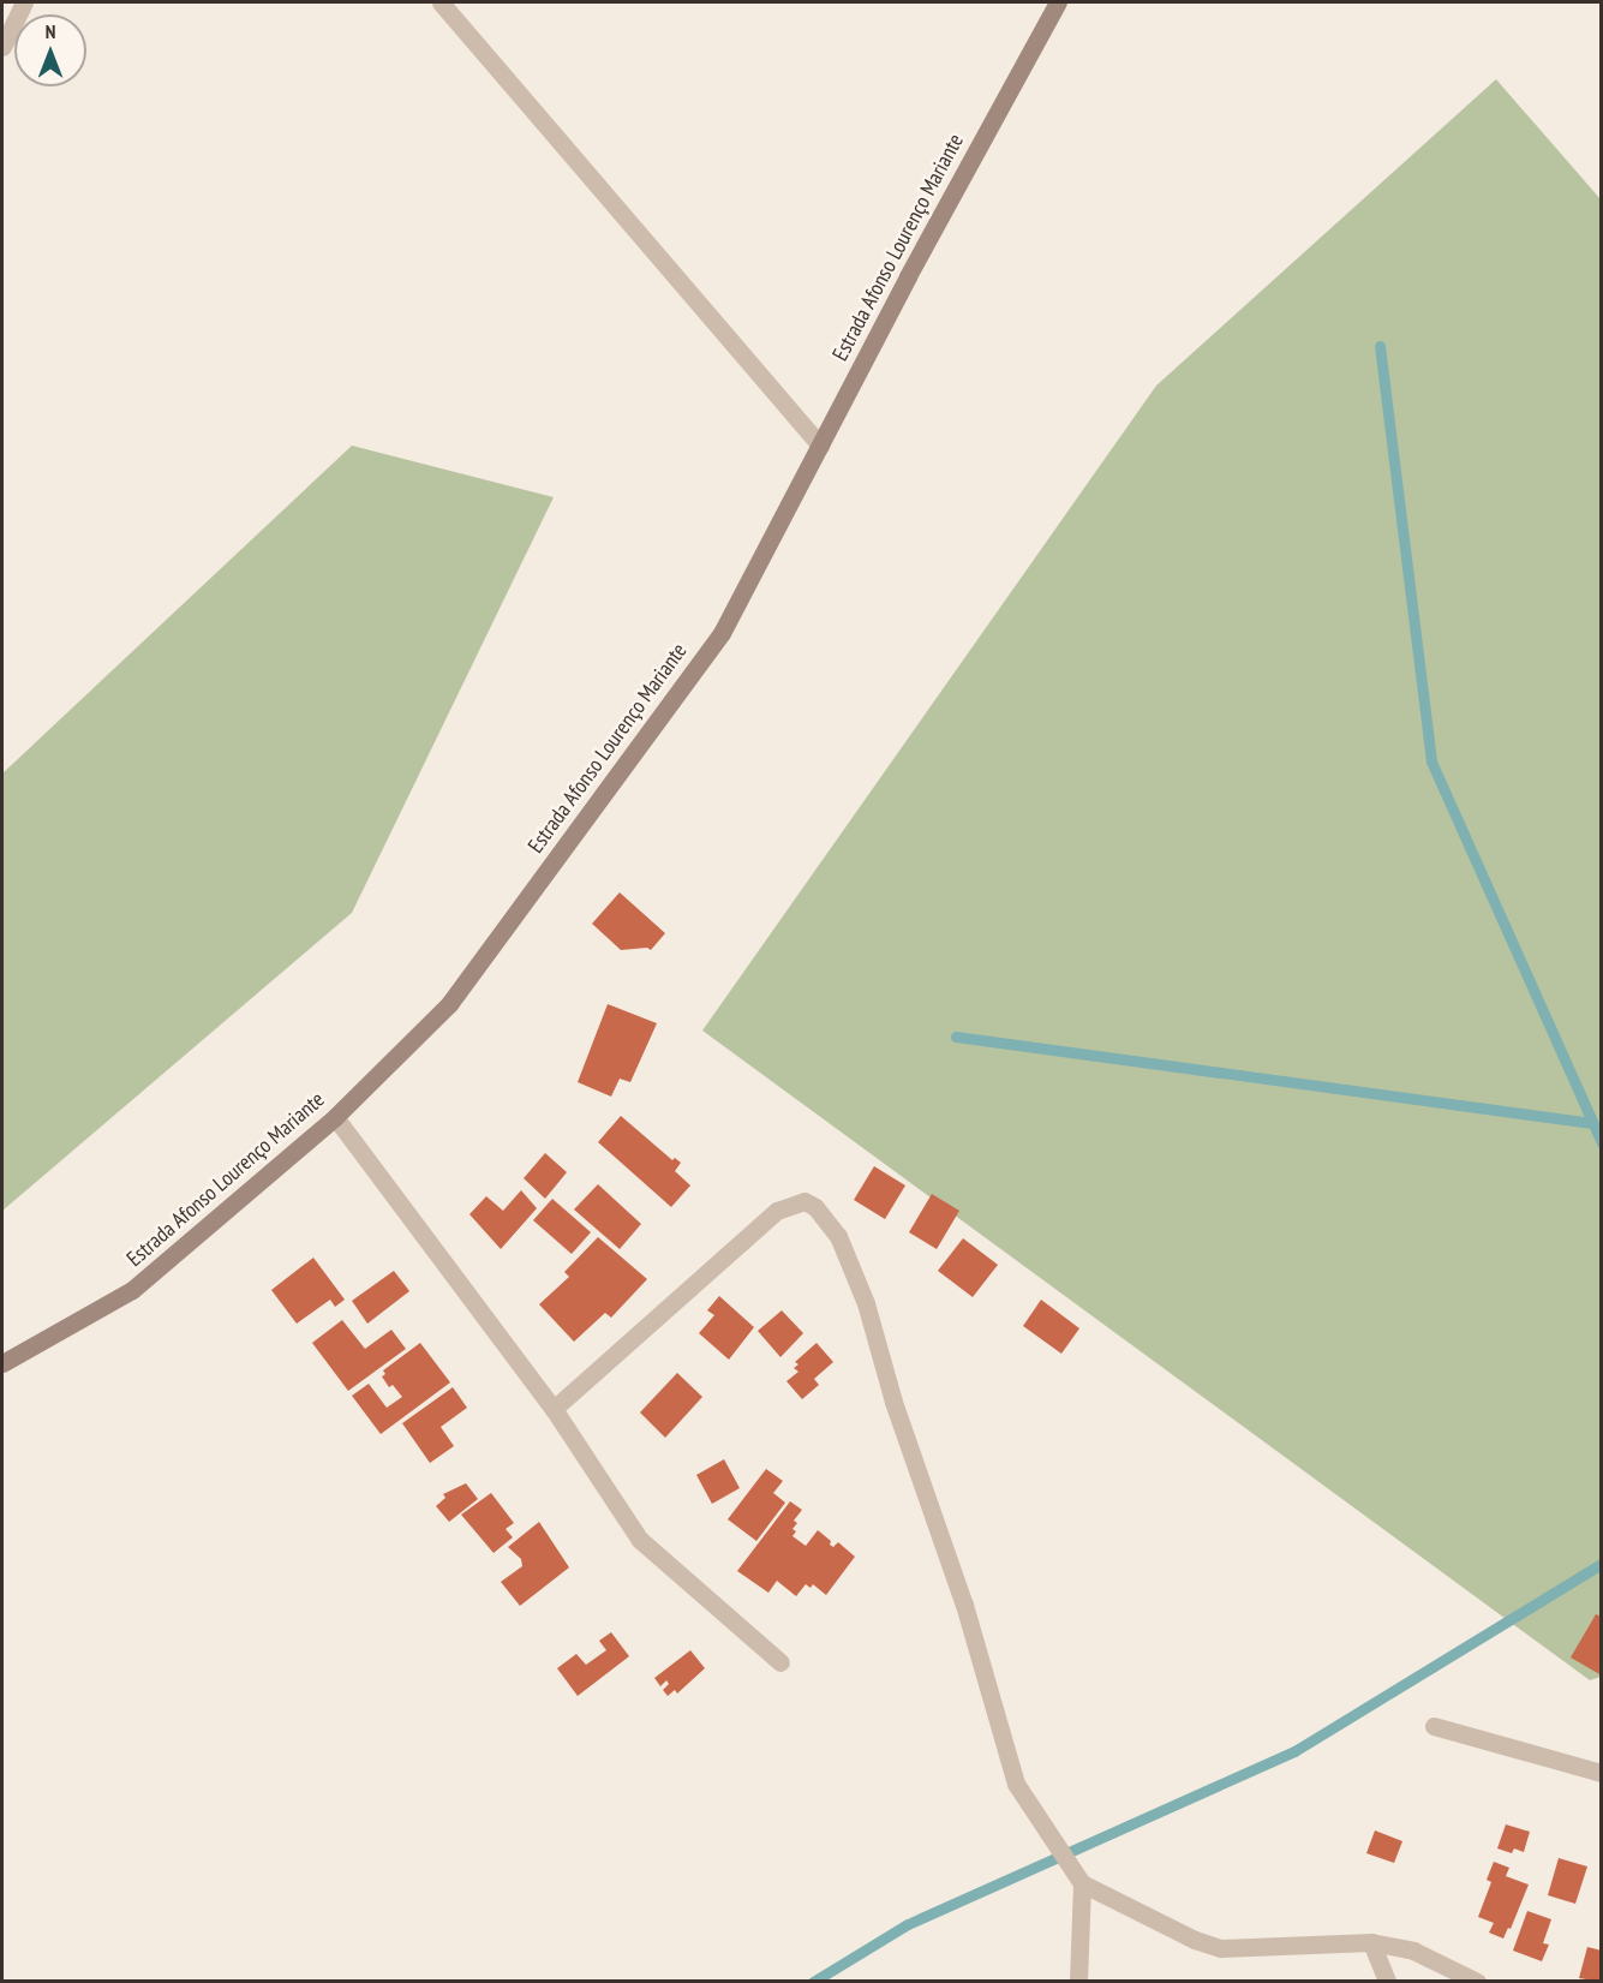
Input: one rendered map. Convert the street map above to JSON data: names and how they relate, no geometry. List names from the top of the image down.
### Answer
{
  "streets": {
    "main road": ["Estrada Afonso Lourenço Mariante"]
  },
  "north": "top"
}
